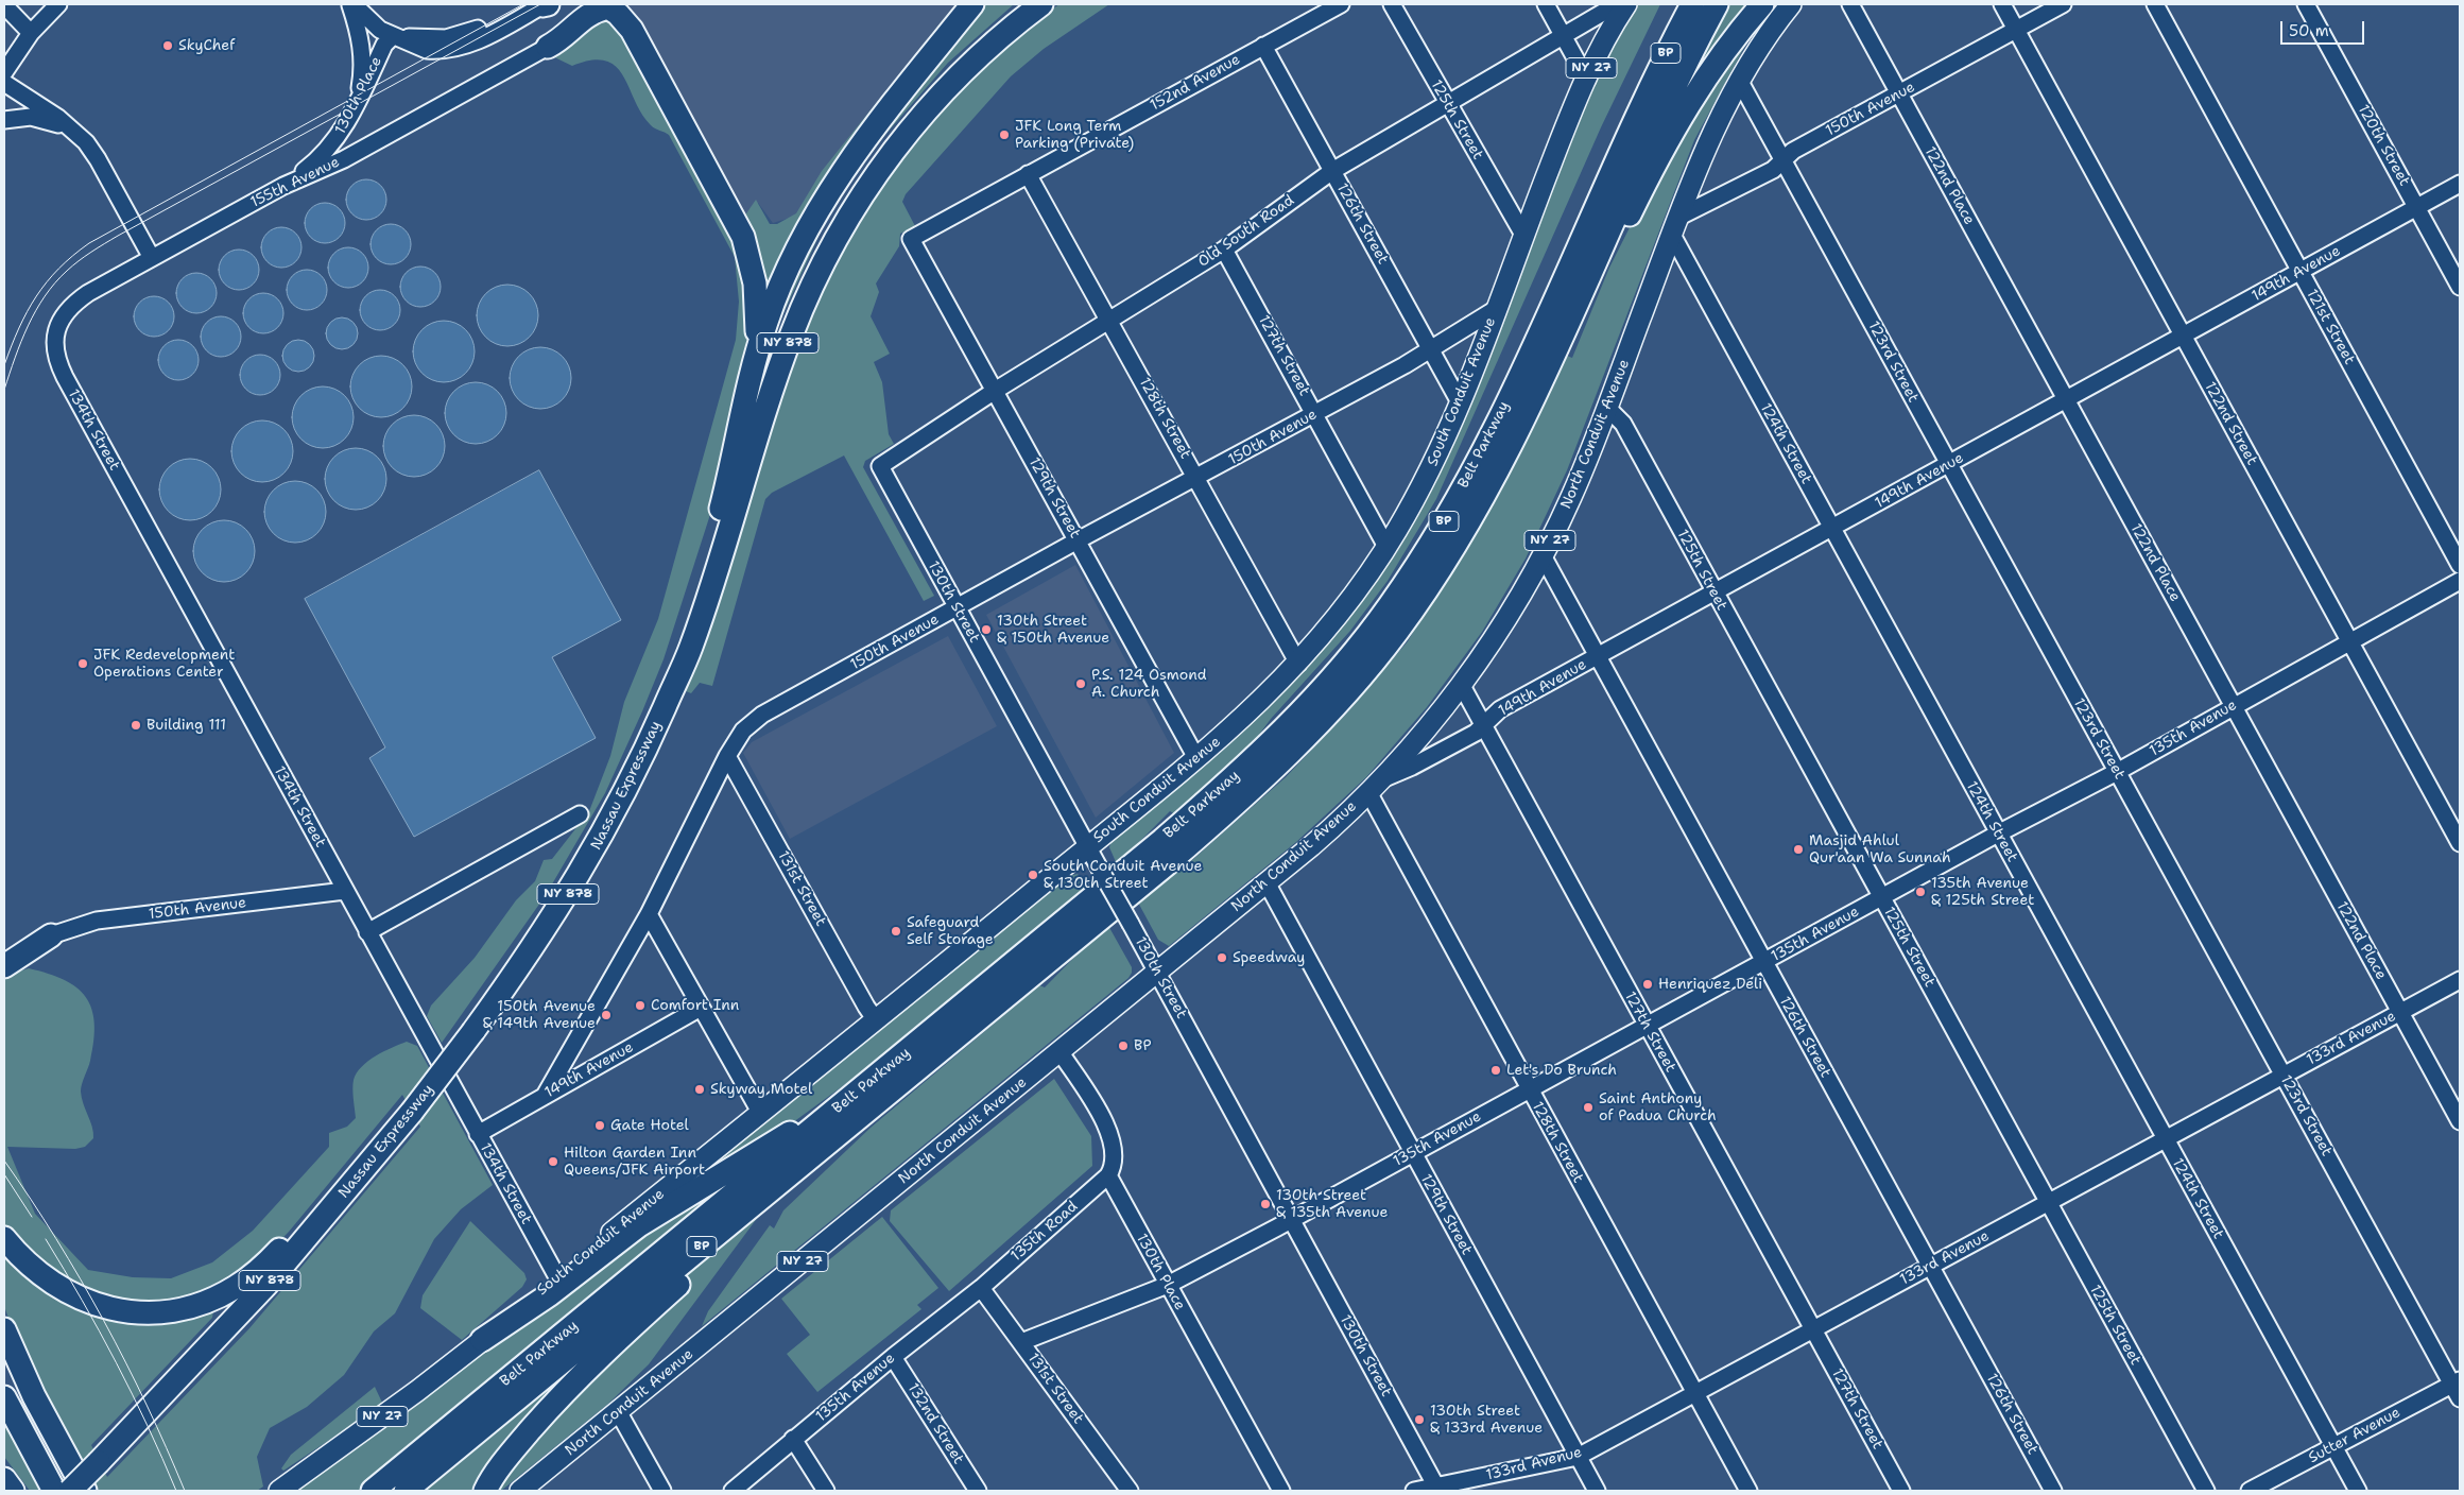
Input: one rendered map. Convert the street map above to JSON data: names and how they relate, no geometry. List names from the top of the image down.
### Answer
{
  "streets": {
    "highway": [
      "BP",
      "NY 878",
      "Belt Parkway",
      "Nassau Expressway"
    ],
    "main road": ["NY 27", "South Conduit Avenue", "North Conduit Avenue"],
    "street": [
      "152nd Avenue",
      "130th Place",
      "150th Avenue",
      "125th Street",
      "120th Street",
      "155th Avenue",
      "122nd Place",
      "126th Street",
      "Old South Road",
      "149th Avenue",
      "121st Street",
      "127th Street",
      "123rd Street",
      "128th Street",
      "122nd Street",
      "134th Street",
      "124th Street",
      "129th Street",
      "130th Street",
      "135th Avenue",
      "131st Street",
      "133rd Avenue",
      "135th Road",
      "132nd Street",
      "Sutter Avenue"
    ]
  },
  "crossings": [
    ["152nd Avenue", "126th Street"],
    ["152nd Avenue", "128th Street"],
    ["152nd Avenue", "129th Street"],
    ["130th Place", "155th Avenue"],
    ["130th Place", "135th Avenue"],
    ["130th Place", "135th Road"],
    ["150th Avenue", "122nd Place"],
    ["150th Avenue", "126th Street"],
    ["150th Avenue", "149th Avenue"],
    ["150th Avenue", "127th Street"],
    ["150th Avenue", "123rd Street"],
    ["150th Avenue", "South Conduit Avenue"],
    ["150th Avenue", "128th Street"],
    ["150th Avenue", "122nd Street"],
    ["150th Avenue", "134th Street"],
    ["150th Avenue", "North Conduit Avenue"],
    ["150th Avenue", "124th Street"],
    ["150th Avenue", "129th Street"],
    ["150th Avenue", "130th Street"],
    ["150th Avenue", "131st Street"],
    ["125th Street", "Old South Road"],
    ["125th Street", "149th Avenue"],
    ["125th Street", "South Conduit Avenue"],
    ["125th Street", "North Conduit Avenue"],
    ["125th Street", "135th Avenue"],
    ["125th Street", "133rd Avenue"],
    ["120th Street", "149th Avenue"],
    ["155th Avenue", "134th Street"],
    ["122nd Place", "149th Avenue"],
    ["122nd Place", "135th Avenue"],
    ["122nd Place", "133rd Avenue"],
    ["126th Street", "Old South Road"],
    ["126th Street", "149th Avenue"],
    ["126th Street", "South Conduit Avenue"],
    ["126th Street", "North Conduit Avenue"],
    ["126th Street", "135th Avenue"],
    ["126th Street", "133rd Avenue"],
    ["Old South Road", "127th Street"],
    ["Old South Road", "128th Street"],
    ["Old South Road", "129th Street"],
    ["Old South Road", "130th Street"],
    ["149th Avenue", "121st Street"],
    ["149th Avenue", "127th Street"],
    ["149th Avenue", "123rd Street"],
    ["149th Avenue", "128th Street"],
    ["149th Avenue", "122nd Street"],
    ["149th Avenue", "134th Street"],
    ["149th Avenue", "North Conduit Avenue"],
    ["149th Avenue", "124th Street"],
    ["127th Street", "South Conduit Avenue"],
    ["127th Street", "North Conduit Avenue"],
    ["127th Street", "135th Avenue"],
    ["127th Street", "133rd Avenue"],
    ["123rd Street", "North Conduit Avenue"],
    ["123rd Street", "135th Avenue"],
    ["123rd Street", "133rd Avenue"],
    ["123rd Street", "Sutter Avenue"],
    ["South Conduit Avenue", "128th Street"],
    ["South Conduit Avenue", "134th Street"],
    ["South Conduit Avenue", "129th Street"],
    ["South Conduit Avenue", "130th Street"],
    ["South Conduit Avenue", "131st Street"],
    ["128th Street", "North Conduit Avenue"],
    ["128th Street", "135th Avenue"],
    ["128th Street", "133rd Avenue"],
    ["122nd Street", "135th Avenue"],
    ["North Conduit Avenue", "124th Street"],
    ["North Conduit Avenue", "129th Street"],
    ["North Conduit Avenue", "130th Street"],
    ["124th Street", "135th Avenue"],
    ["124th Street", "133rd Avenue"],
    ["124th Street", "Sutter Avenue"],
    ["129th Street", "135th Avenue"],
    ["129th Street", "133rd Avenue"],
    ["130th Street", "135th Avenue"],
    ["130th Street", "133rd Avenue"],
    ["135th Avenue", "131st Street"],
    ["135th Avenue", "135th Road"],
    ["135th Avenue", "132nd Street"],
    ["131st Street", "135th Road"]
  ],
  "places": [
    "SkyChef",
    "JFK Long Term Parking (Private)",
    "130th Street & 150th Avenue",
    "JFK Redevelopment Operations Center",
    "P.S. 124 Osmond A. Church",
    "Building 111",
    "Masjid Ahlul Qur'aan Wa Sunnah",
    "South Conduit Avenue & 130th Street",
    "135th Avenue & 125th Street",
    "Safeguard Self Storage",
    "Speedway",
    "Henriquez Deli",
    "Comfort Inn",
    "150th Avenue & 149th Avenue",
    "BP",
    "Let's Do Brunch",
    "Skyway Motel",
    "Saint Anthony of Padua Church",
    "Gate Hotel",
    "Hilton Garden Inn Queens/JFK Airport",
    "130th Street & 135th Avenue",
    "130th Street & 133rd Avenue"
  ],
  "scale_bar": "50 m"
}
